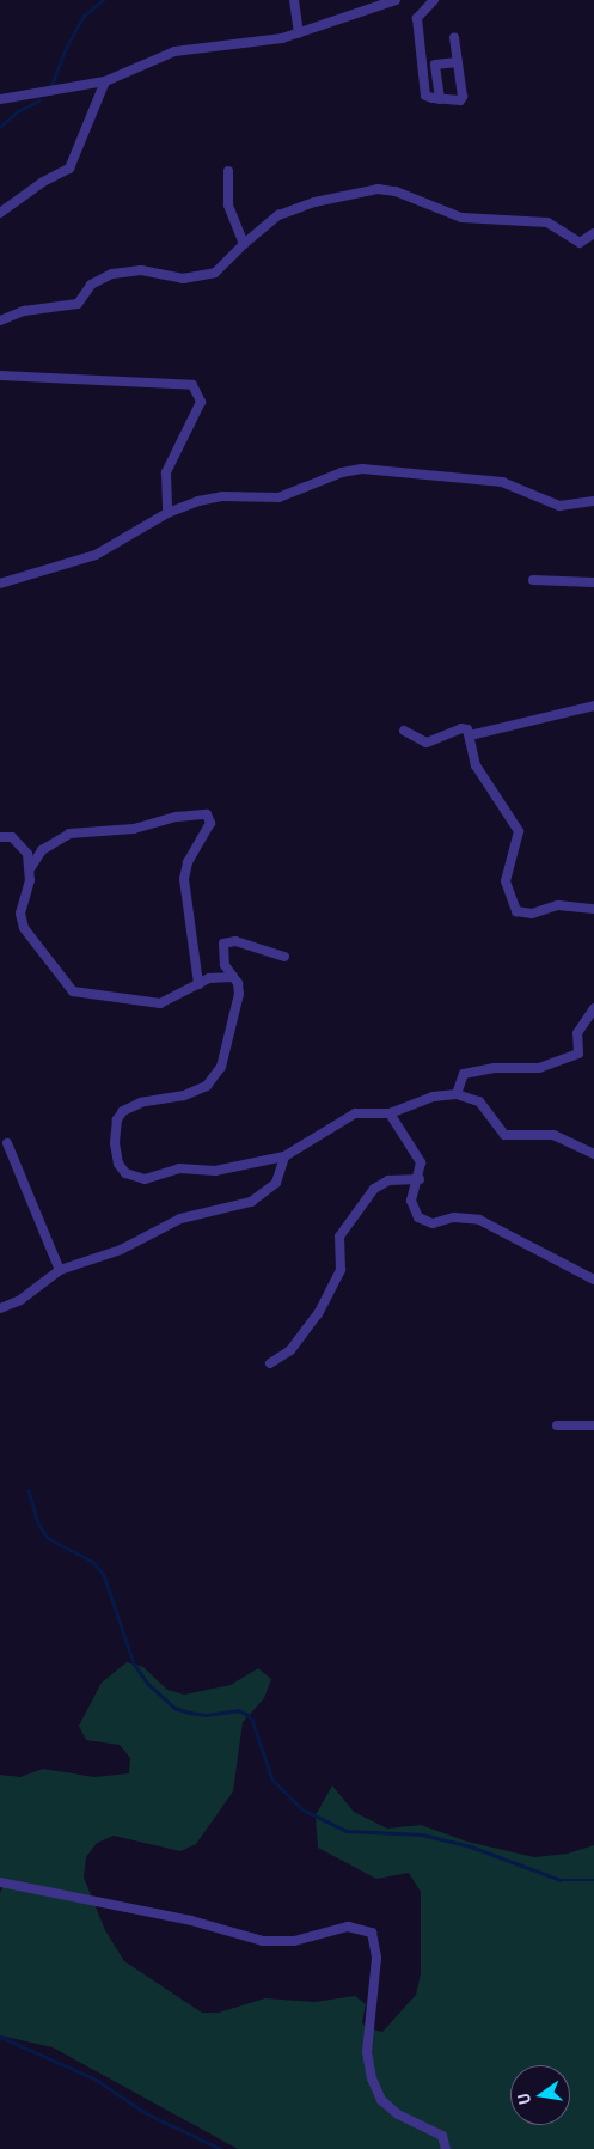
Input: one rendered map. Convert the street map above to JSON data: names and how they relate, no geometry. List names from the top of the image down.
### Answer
{
  "north": "left"
}
